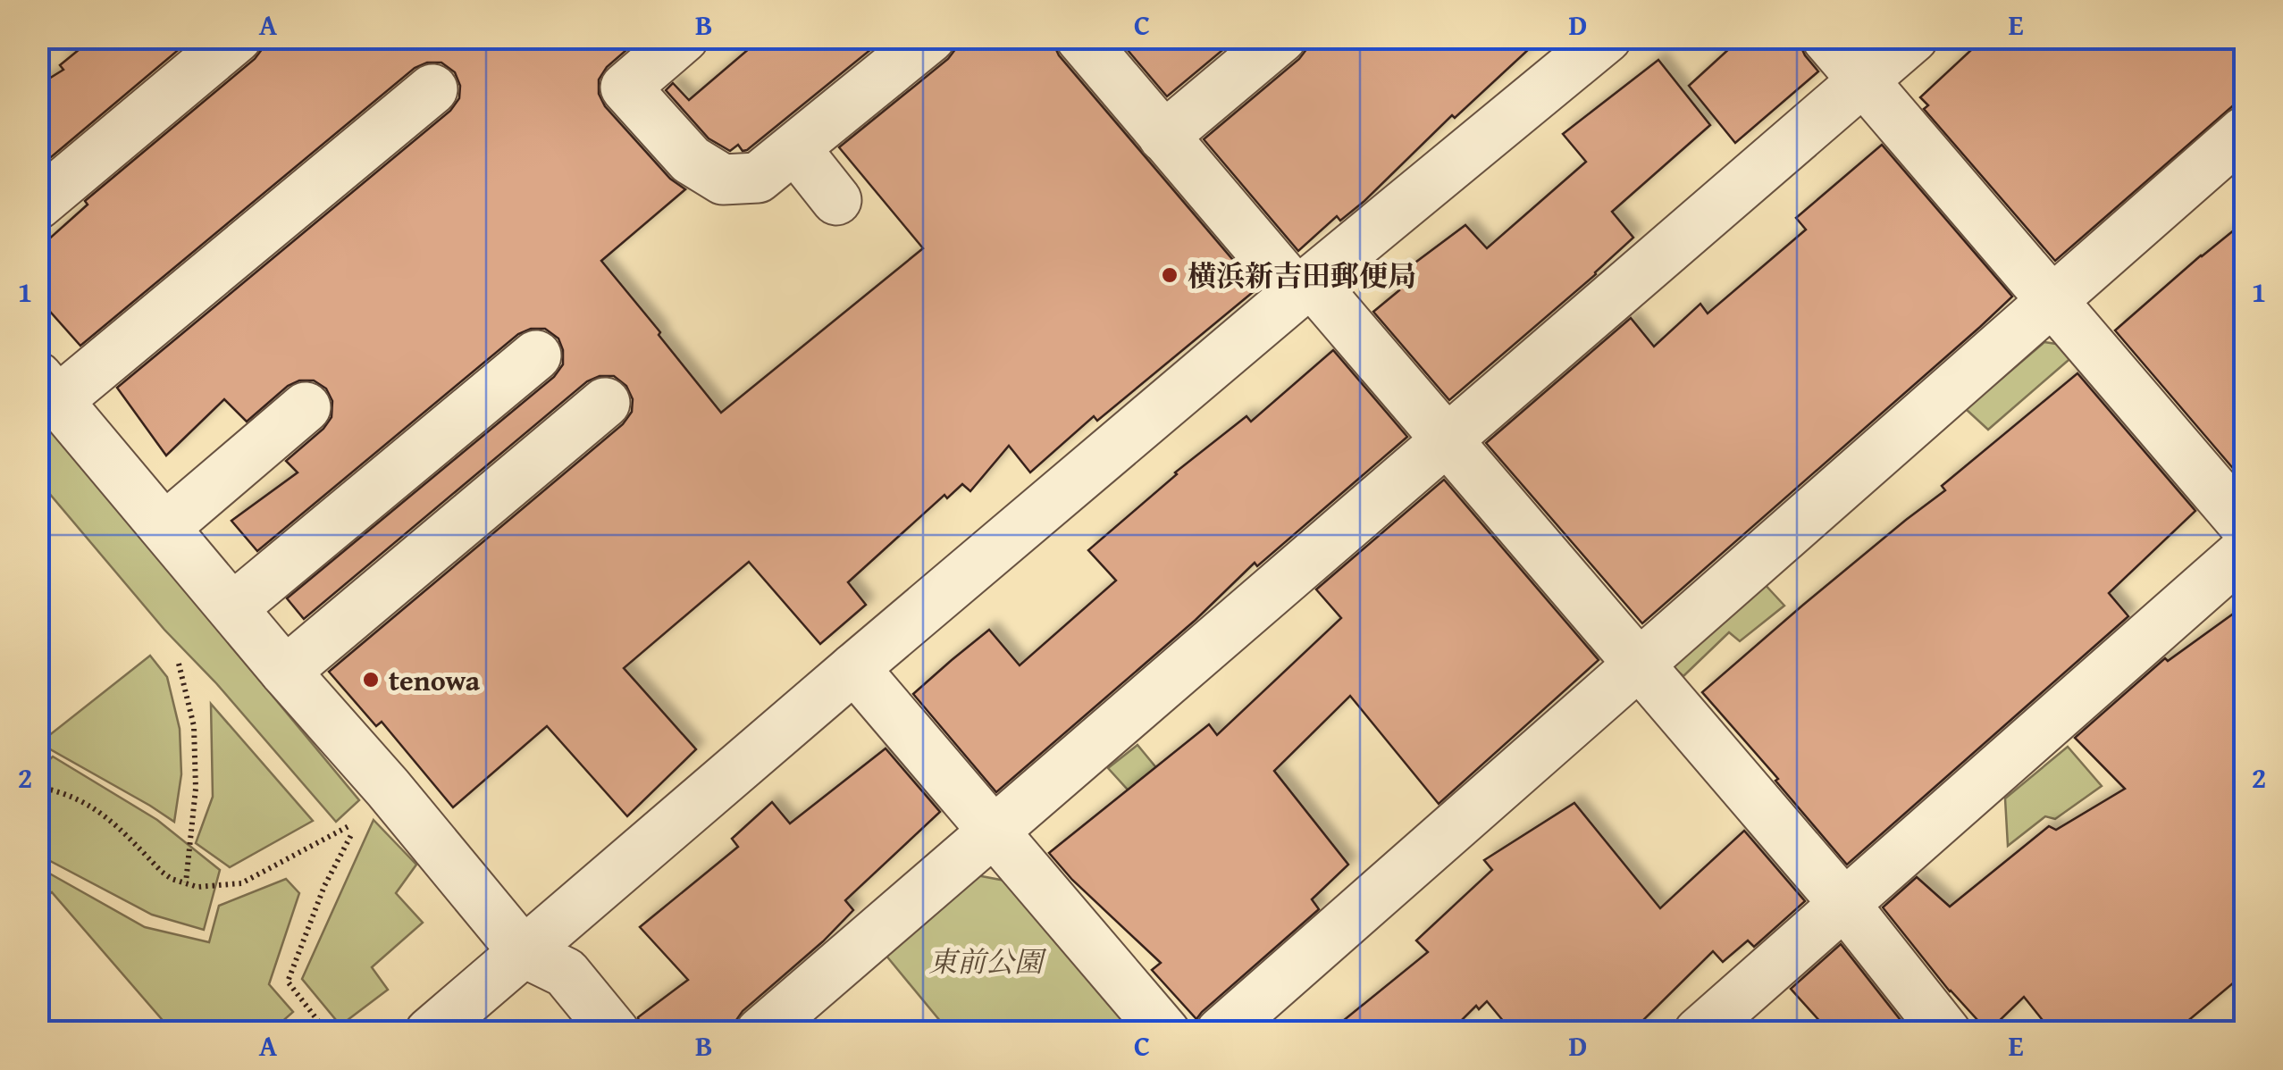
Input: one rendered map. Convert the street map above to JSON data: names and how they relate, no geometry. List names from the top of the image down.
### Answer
{
  "parks": ["東前公園"],
  "places": ["横浜新吉田郵便局", "tenowa"],
  "grid": {
    "columns": [
      "A",
      "B",
      "C",
      "D",
      "E"
    ],
    "rows": ["1", "2"]
  }
}
